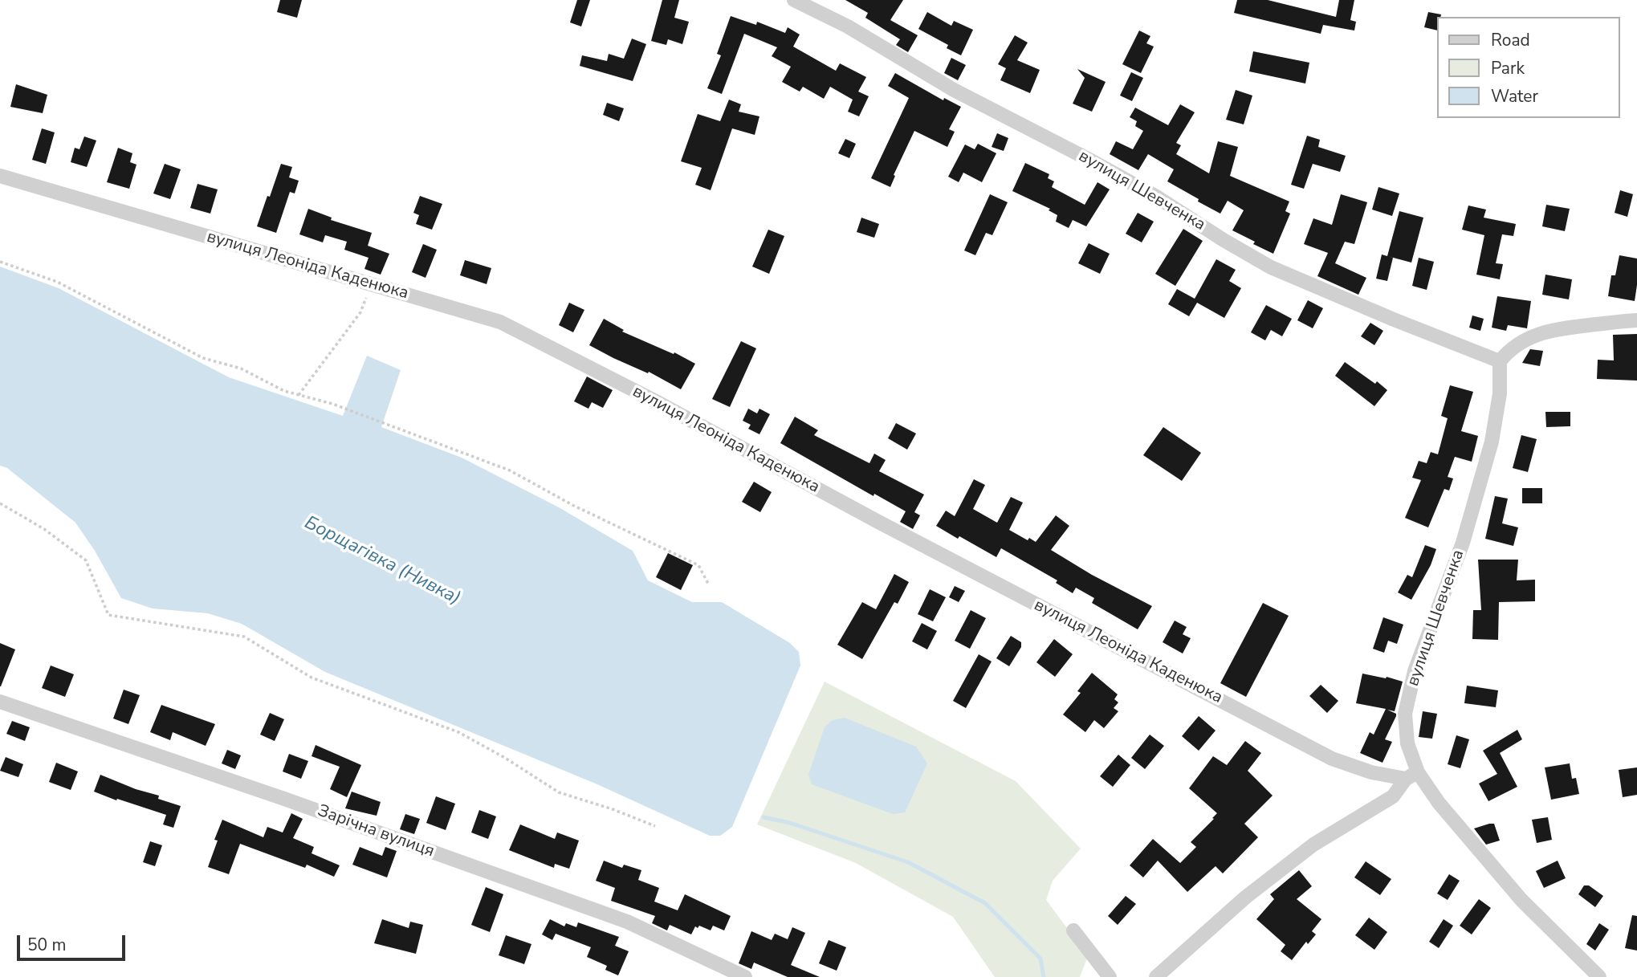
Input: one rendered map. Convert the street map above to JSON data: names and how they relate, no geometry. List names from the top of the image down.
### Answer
{
  "streets": {
    "street": ["вулиця Шевченка", "вулиця Леоніда Каденюка", "Зарічна вулиця"]
  },
  "crossings": [
    ["вулиця Шевченка", "вулиця Леоніда Каденюка"]
  ],
  "water": ["Борщагівка (Нивка)"],
  "legend": ["Road", "Park", "Water"],
  "scale_bar": "50 m"
}
